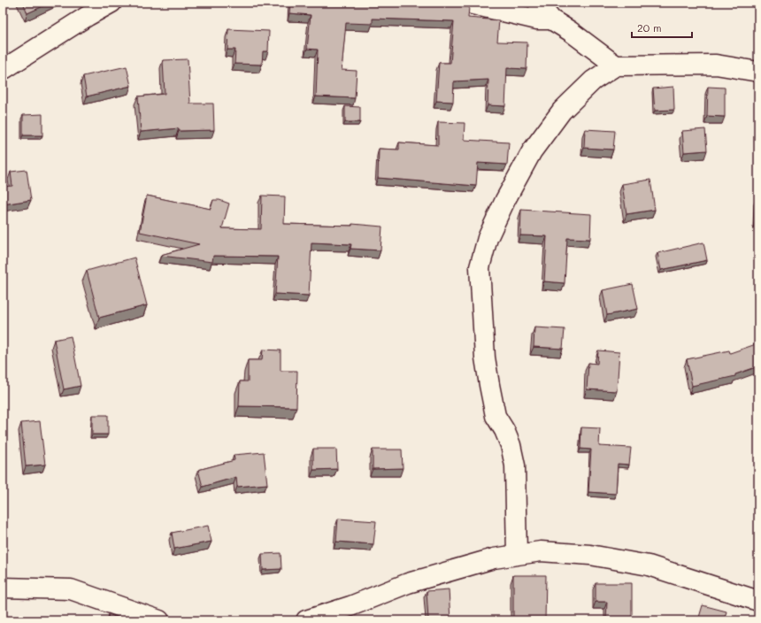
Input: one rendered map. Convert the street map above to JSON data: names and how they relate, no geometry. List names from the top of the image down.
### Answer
{
  "scale_bar": "20 m"
}
